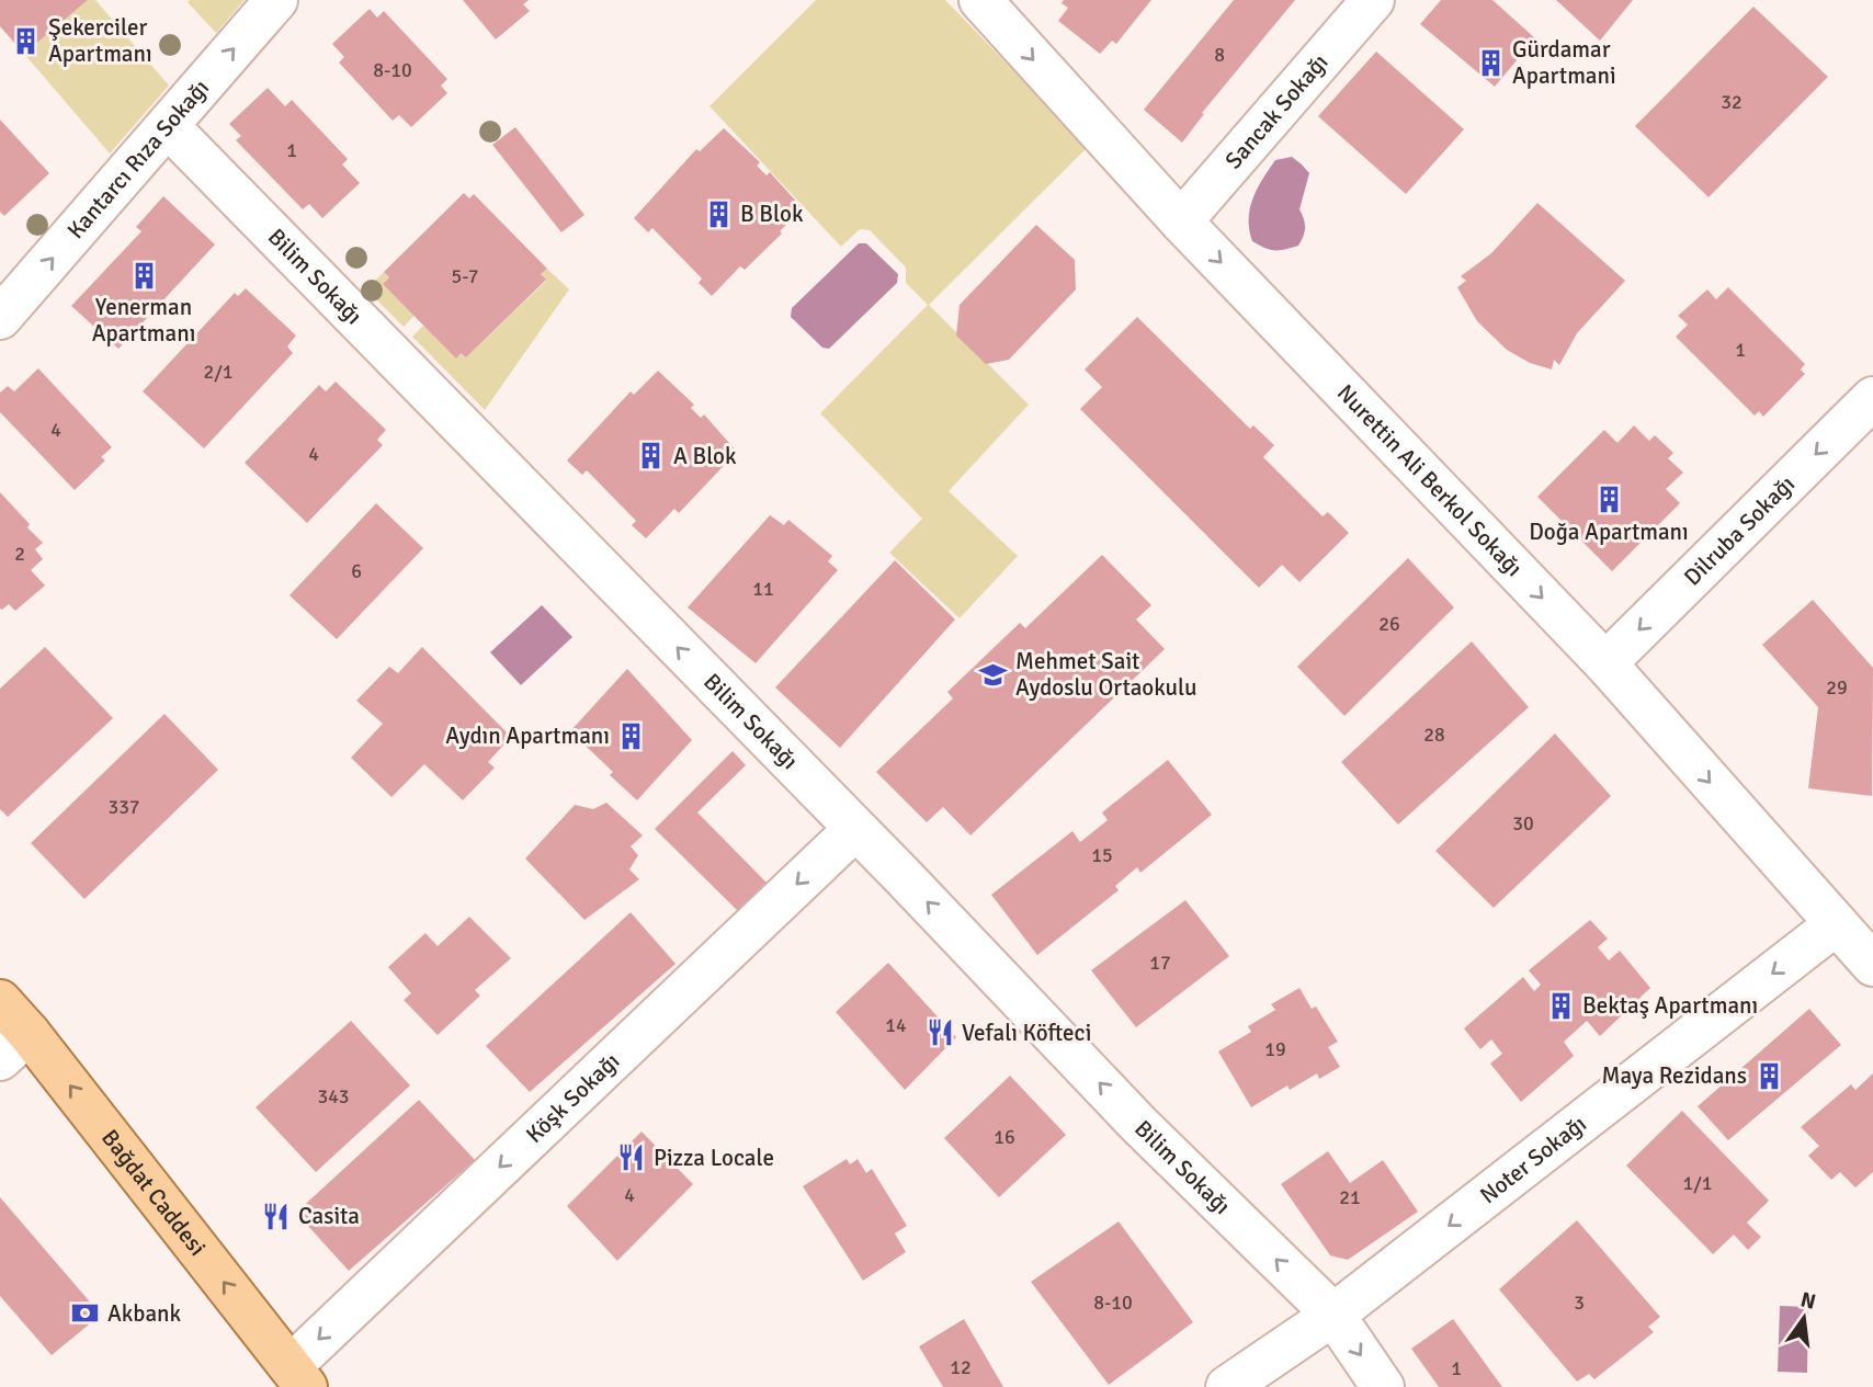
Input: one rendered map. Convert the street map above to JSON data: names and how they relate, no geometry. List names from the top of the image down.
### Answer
{
  "streets": {
    "main road": ["Bağdat Caddesi"],
    "street": [
      "Sancak Sokağı",
      "Kantarcı Rıza Sokağı",
      "Bilim Sokağı",
      "Nurettin Ali Berkol Sokağı",
      "Dilruba Sokağı",
      "Köşk Sokağı",
      "Noter Sokağı"
    ]
  },
  "crossings": [
    ["Sancak Sokağı", "Nurettin Ali Berkol Sokağı"],
    ["Kantarcı Rıza Sokağı", "Bilim Sokağı"],
    ["Bilim Sokağı", "Köşk Sokağı"],
    ["Bilim Sokağı", "Noter Sokağı"],
    ["Nurettin Ali Berkol Sokağı", "Dilruba Sokağı"],
    ["Nurettin Ali Berkol Sokağı", "Noter Sokağı"],
    ["Köşk Sokağı", "Bağdat Caddesi"]
  ],
  "one_way": [
    "Kantarcı Rıza Sokağı",
    "Bilim Sokağı",
    "Nurettin Ali Berkol Sokağı",
    "Dilruba Sokağı",
    "Köşk Sokağı",
    "Noter Sokağı",
    "Bağdat Caddesi"
  ],
  "places": {
    "building": [
      "Şekerciler Apartmanı",
      "Gürdamar Apartmani",
      "B Blok",
      "Yenerman Apartmanı",
      "A Blok",
      "Doğa Apartmanı",
      "Aydın Apartmanı",
      "Bektaş Apartmanı",
      "Maya Rezidans"
    ],
    "school or university": ["Mehmet Sait Aydoslu Ortaokulu"],
    "restaurant": ["Vefalı Köfteci", "Pizza Locale", "Casita"],
    "bank": ["Akbank"]
  },
  "house_numbers": [
    "8",
    "8-10",
    "32",
    "1",
    "5-7",
    "1",
    "2/1",
    "4",
    "4",
    "2",
    "6",
    "11",
    "26",
    "29",
    "28",
    "337",
    "30",
    "15",
    "17",
    "14",
    "19",
    "343",
    "16",
    "1/1",
    "4",
    "21",
    "8-10",
    "3",
    "12",
    "1"
  ],
  "north": "top"
}
